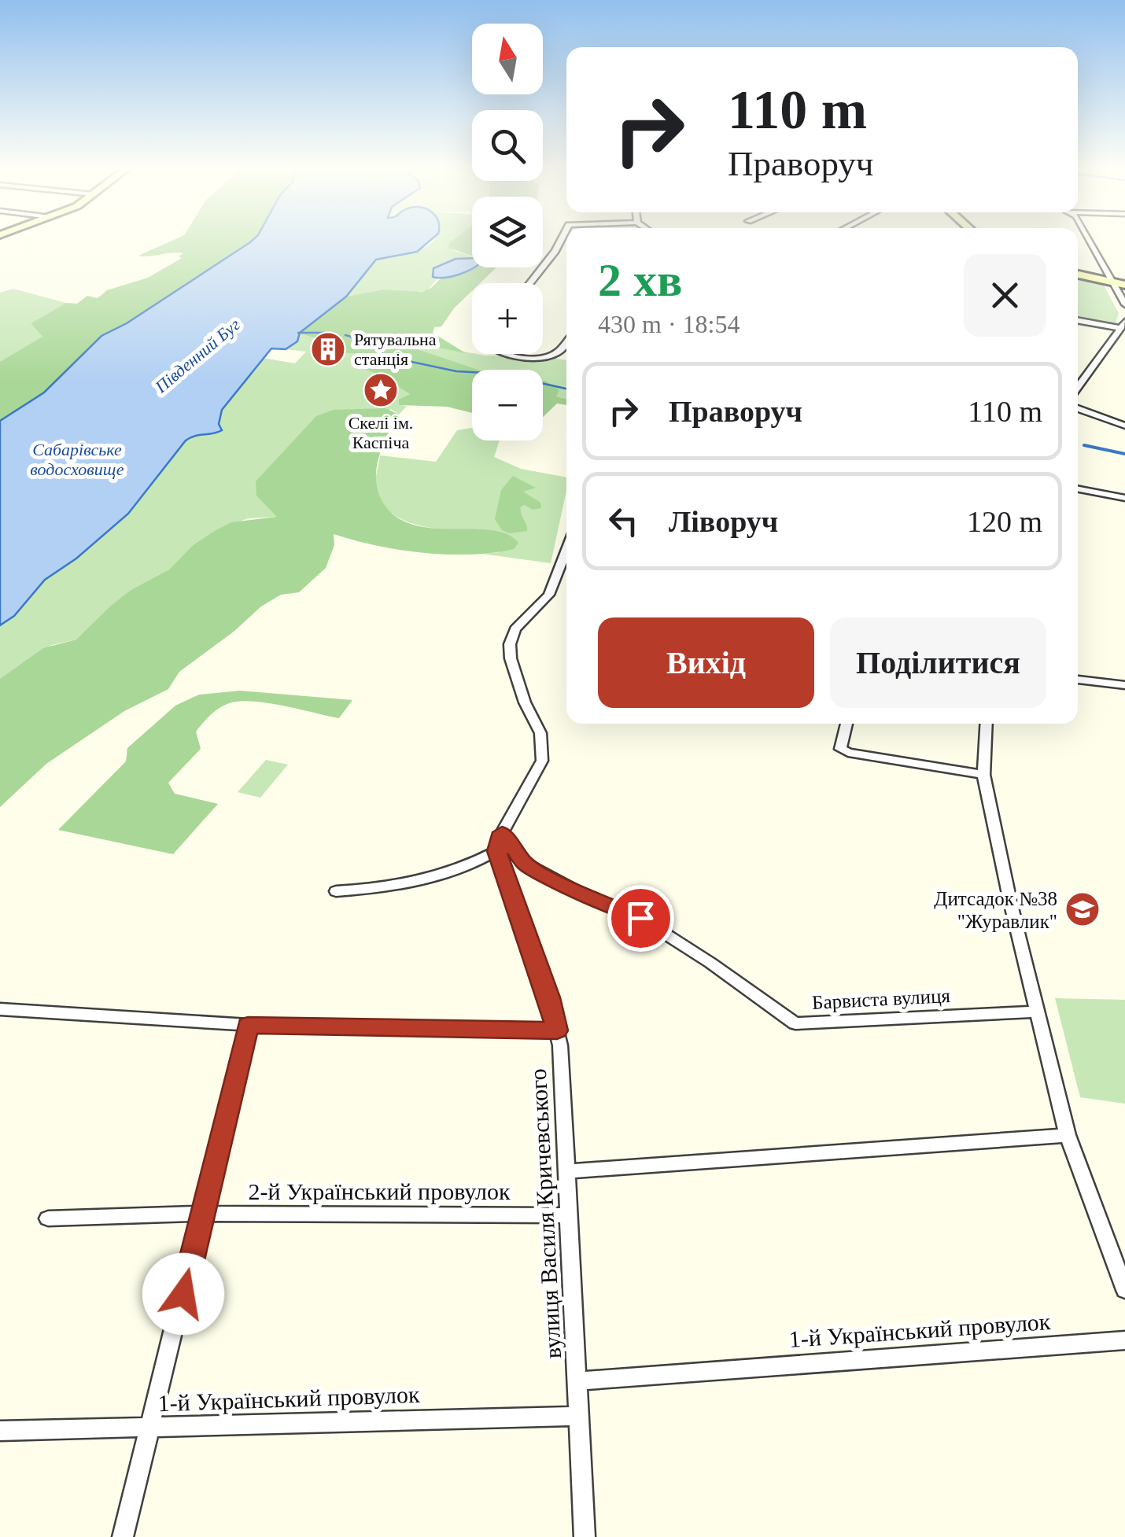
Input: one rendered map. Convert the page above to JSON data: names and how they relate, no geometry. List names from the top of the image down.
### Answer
{
  "streets": {
    "street": [
      "Барвиста вулиця",
      "2-й Український провулок",
      "вулиця Василя Кричевського",
      "1-й Український провулок"
    ]
  },
  "crossings": [
    ["2-й Український провулок", "вулиця Василя Кричевського"],
    ["вулиця Василя Кричевського", "1-й Український провулок"]
  ],
  "water": ["Південний Буг", "Сабарівське водосховище"],
  "places": {
    "building": ["Рятувальна станція"],
    "place": ["Скелі ім. Каспіча"],
    "school or university": ["Дитсадок №38 \"Журавлик\""]
  },
  "north": "top",
  "page": {
    "map_buttons": ["+", "−"],
    "turn": ["110 m", "Праворуч"],
    "heading": ["2 хв", "430 m · 18:54"],
    "list": [
      {
        "name": "Праворуч",
        "value": "110 m"
      },
      {
        "name": "Ліворуч",
        "value": "120 m"
      }
    ],
    "buttons": ["Вихід", "Поділитися"]
  }
}
